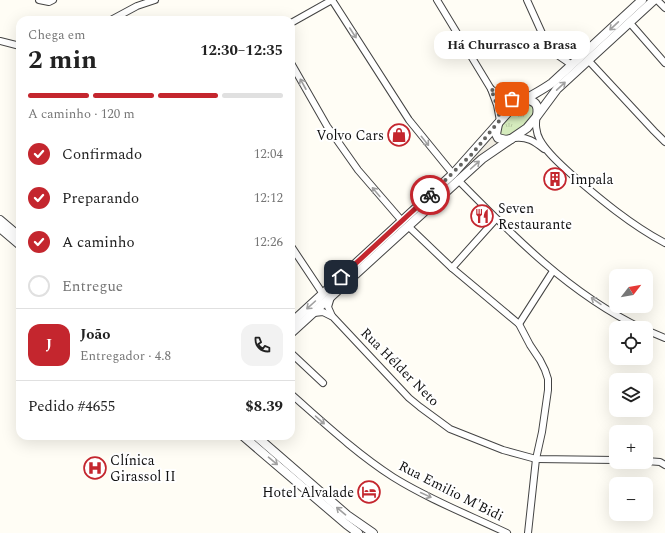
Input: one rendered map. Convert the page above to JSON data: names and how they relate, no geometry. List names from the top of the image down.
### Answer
{
  "streets": {
    "street": ["Rua Hélder Neto", "Rua Emilio M'Bidi"]
  },
  "one_way": ["Rua Emilio M'Bidi"],
  "places": {
    "other": ["Há Churrasco a Brasa"],
    "shop": ["Volvo Cars"],
    "building": ["Impala"],
    "restaurant": ["Seven Restaurante"],
    "hospital": ["Clínica Girassol II"],
    "hotel": ["Hotel Alvalade"]
  },
  "north": "top right",
  "page": {
    "heading": ["2 min", "Chega em", "12:30–12:35"],
    "panel": [
      "João",
      "Entregador · 4.8",
      "Pedido #4655",
      "$8.39"
    ],
    "bubble": "Há Churrasco a Brasa",
    "bar": "A caminho · 120 m",
    "list": [
      ["Confirmado", "12:04"],
      ["Preparando", "12:12"],
      ["A caminho", "12:26"],
      "Entregue"
    ],
    "map_buttons": ["+", "−"],
    "round": "J"
  }
}
